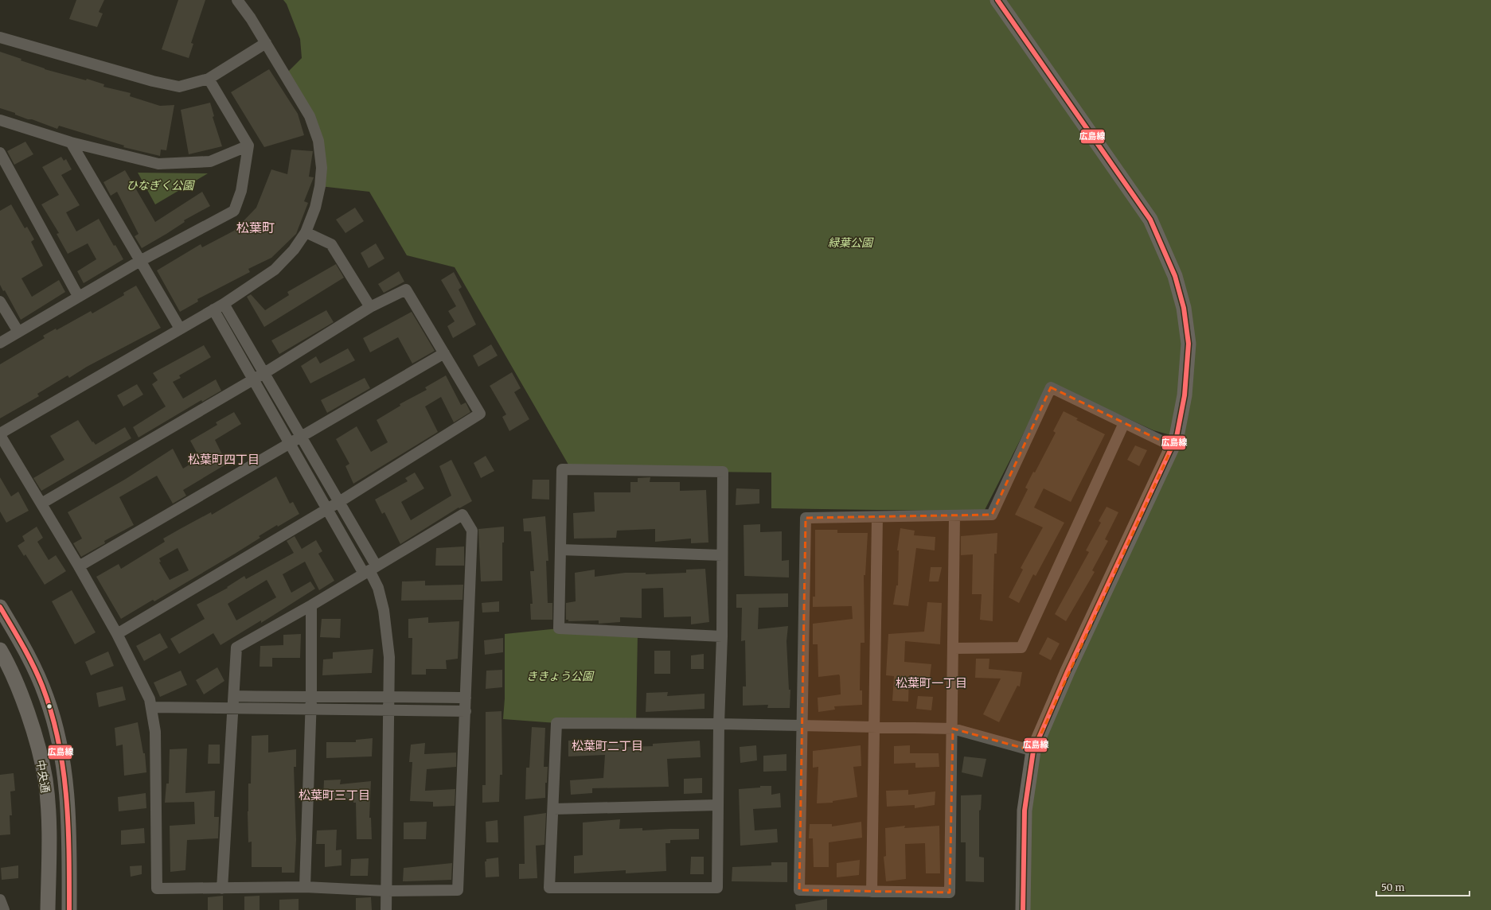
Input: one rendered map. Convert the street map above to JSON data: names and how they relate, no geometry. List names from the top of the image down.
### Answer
{
  "streets": {
    "street": ["中央通"]
  },
  "districts": [
    "松葉町",
    "松葉町四丁目",
    "松葉町一丁目",
    "松葉町二丁目",
    "松葉町三丁目"
  ],
  "parks": ["ひなぎく公園", "緑葉公園", "ききょう公園"],
  "lines": ["transit line 広島線"],
  "scale_bar": "50 m"
}
